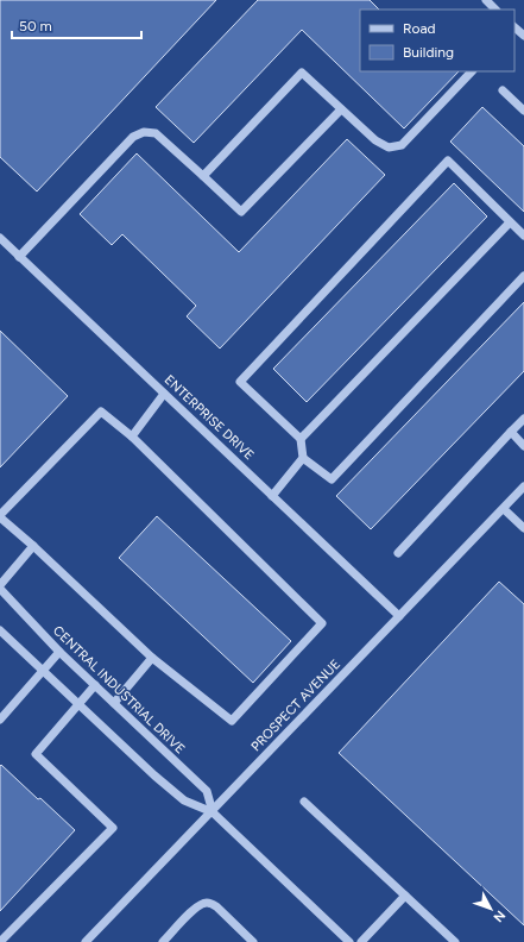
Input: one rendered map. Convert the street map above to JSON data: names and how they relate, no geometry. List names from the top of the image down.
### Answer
{
  "streets": {
    "street": ["ENTERPRISE DRIVE", "CENTRAL INDUSTRIAL DRIVE", "PROSPECT AVENUE"]
  },
  "crossings": [
    ["ENTERPRISE DRIVE", "PROSPECT AVENUE"],
    ["CENTRAL INDUSTRIAL DRIVE", "PROSPECT AVENUE"]
  ],
  "legend": ["Road", "Building"],
  "scale_bar": "50 m",
  "north": "bottom right"
}
